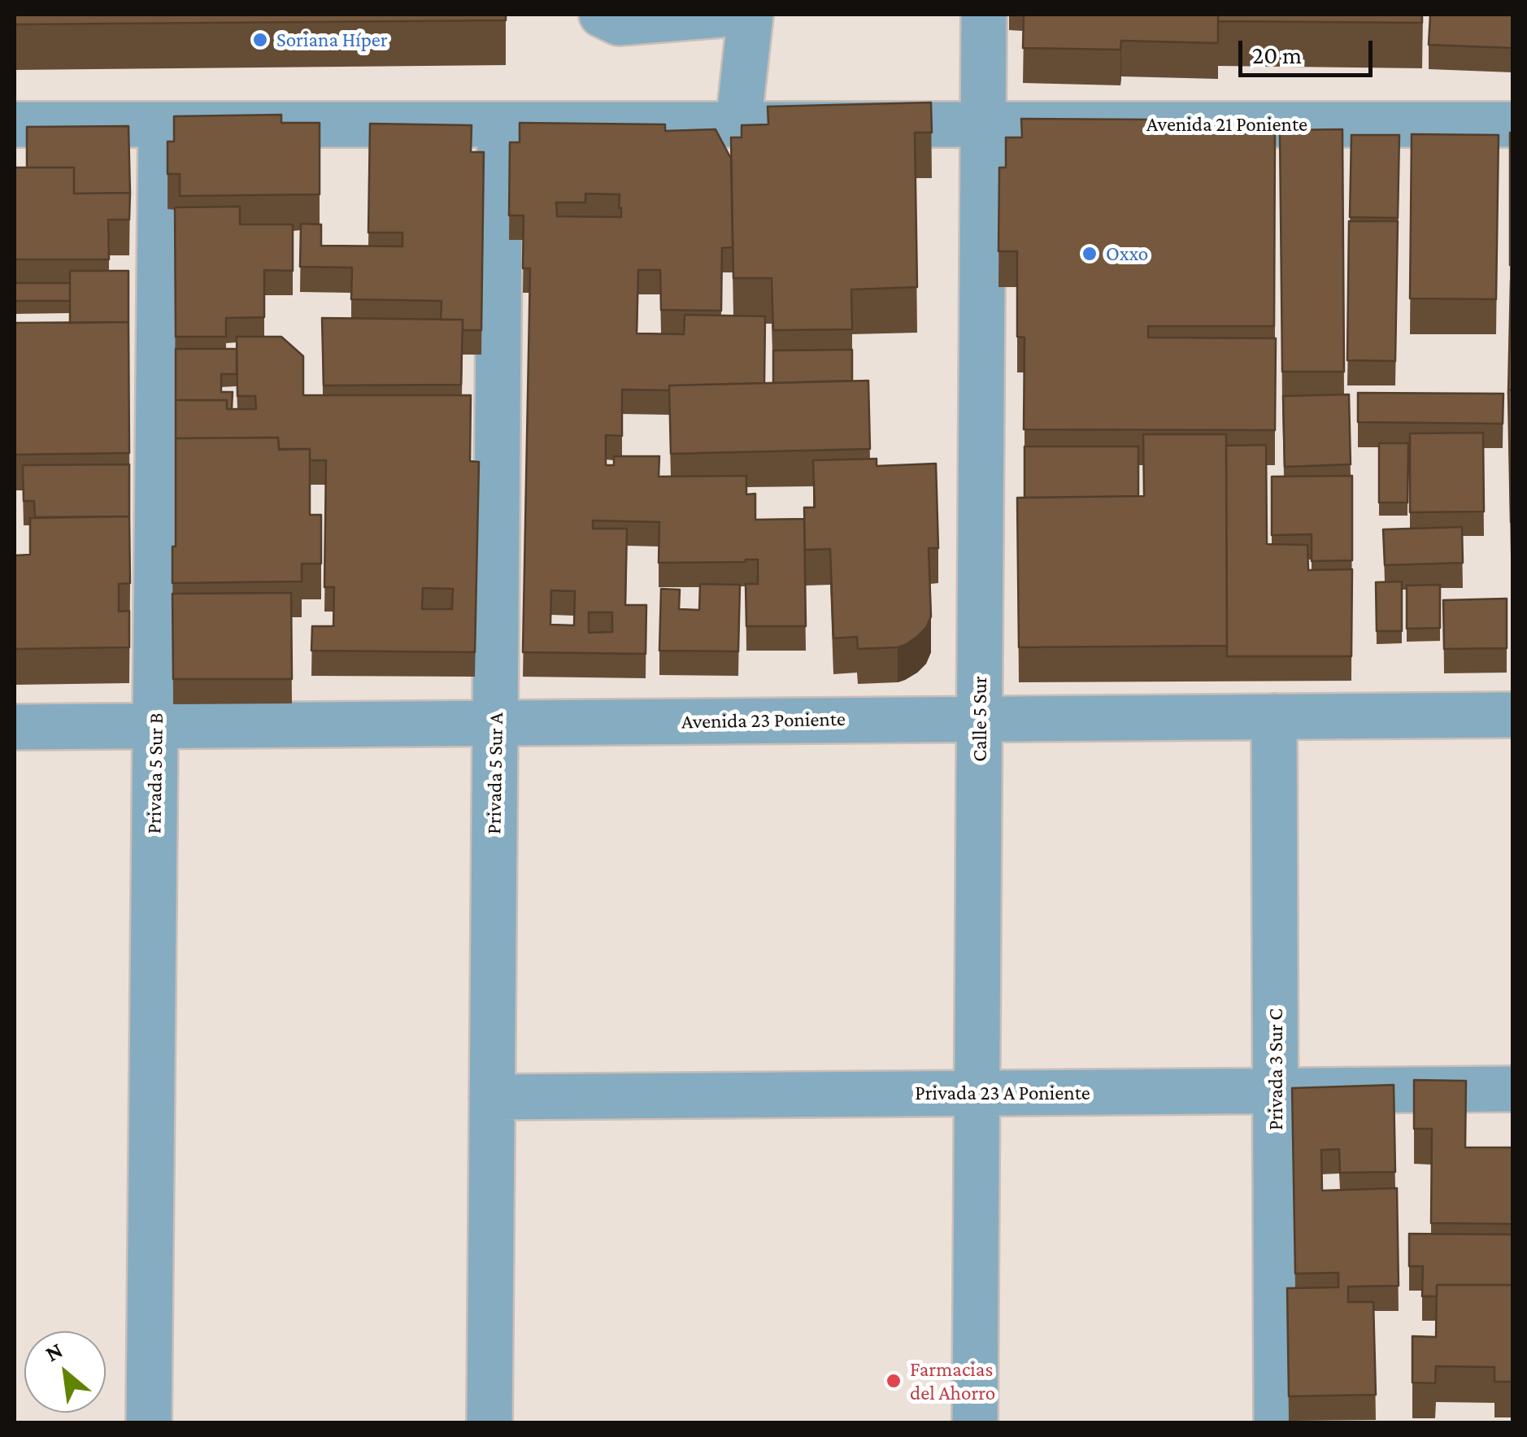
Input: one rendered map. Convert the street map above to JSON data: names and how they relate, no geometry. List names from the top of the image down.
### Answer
{
  "streets": {
    "street": [
      "Avenida 21 Poniente",
      "Calle 5 Sur",
      "Avenida 23 Poniente",
      "Privada 5 Sur B",
      "Privada 5 Sur A",
      "Privada 3 Sur C",
      "Privada 23 A Poniente"
    ]
  },
  "crossings": [
    ["Avenida 21 Poniente", "Calle 5 Sur"],
    ["Avenida 21 Poniente", "Privada 5 Sur B"],
    ["Avenida 21 Poniente", "Privada 5 Sur A"],
    ["Calle 5 Sur", "Avenida 23 Poniente"],
    ["Calle 5 Sur", "Privada 23 A Poniente"],
    ["Avenida 23 Poniente", "Privada 5 Sur B"],
    ["Avenida 23 Poniente", "Privada 5 Sur A"],
    ["Avenida 23 Poniente", "Privada 3 Sur C"],
    ["Privada 5 Sur A", "Privada 23 A Poniente"],
    ["Privada 3 Sur C", "Privada 23 A Poniente"]
  ],
  "places": ["Soriana Híper", "Oxxo", "Farmacias del Ahorro"],
  "scale_bar": "20 m",
  "north": "top left"
}
